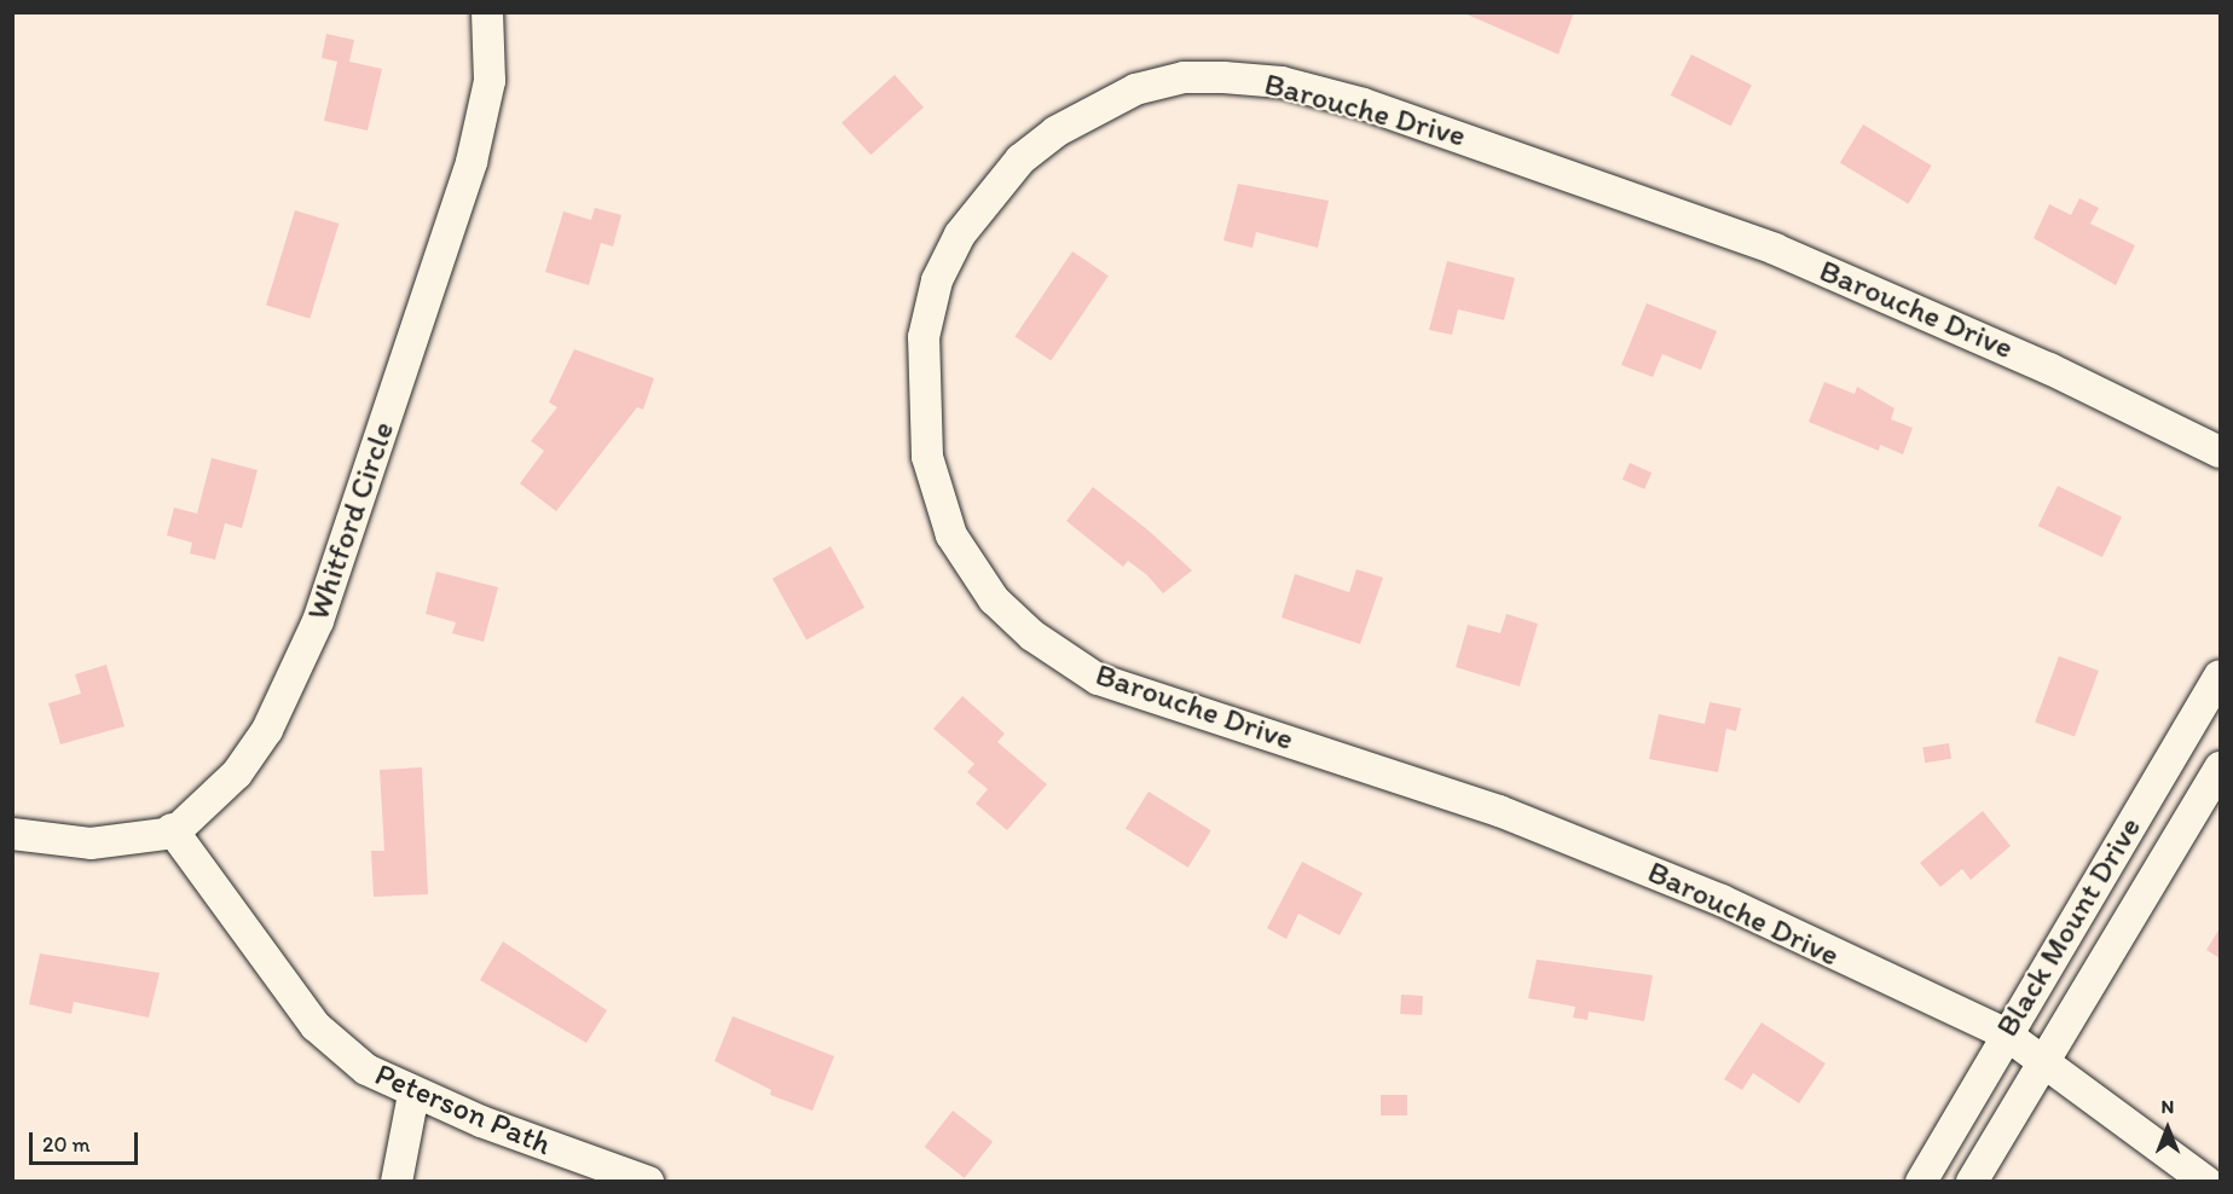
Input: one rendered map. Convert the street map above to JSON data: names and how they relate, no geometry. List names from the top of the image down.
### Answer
{
  "streets": {
    "street": [
      "Barouche Drive",
      "Whitford Circle",
      "Black Mount Drive",
      "Peterson Path"
    ]
  },
  "crossings": [
    ["Barouche Drive", "Black Mount Drive"],
    ["Whitford Circle", "Peterson Path"]
  ],
  "scale_bar": "20 m",
  "north": "top"
}
